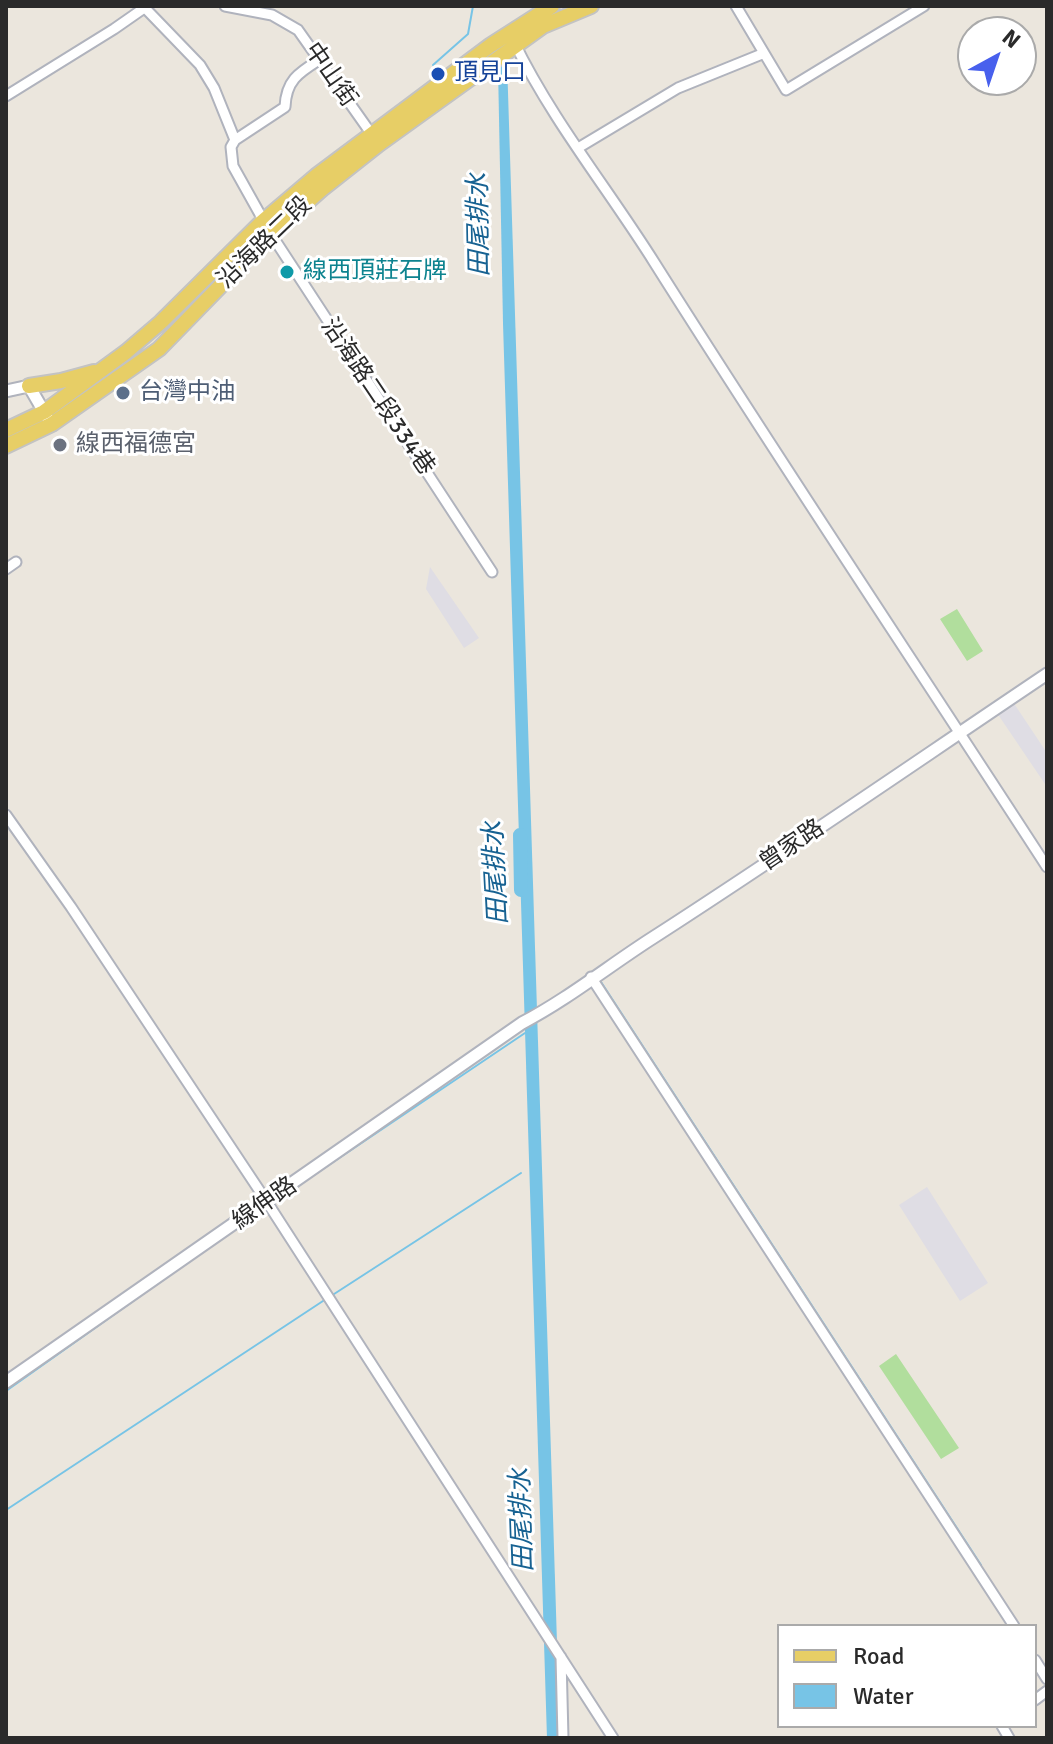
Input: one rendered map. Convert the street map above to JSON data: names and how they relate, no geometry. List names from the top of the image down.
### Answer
{
  "streets": {
    "main road": ["沿海路二段"],
    "street": [
      "中山街",
      "沿海路二段334巷",
      "曾家路",
      "線伸路"
    ]
  },
  "crossings": [
    ["中山街", "沿海路二段"],
    ["沿海路二段", "沿海路二段334巷"],
    ["曾家路", "線伸路"]
  ],
  "water": ["田尾排水"],
  "places": [
    "頂見口",
    "線西頂莊石牌",
    "台灣中油",
    "線西福德宮"
  ],
  "legend": ["Road", "Water"],
  "north": "top right"
}
